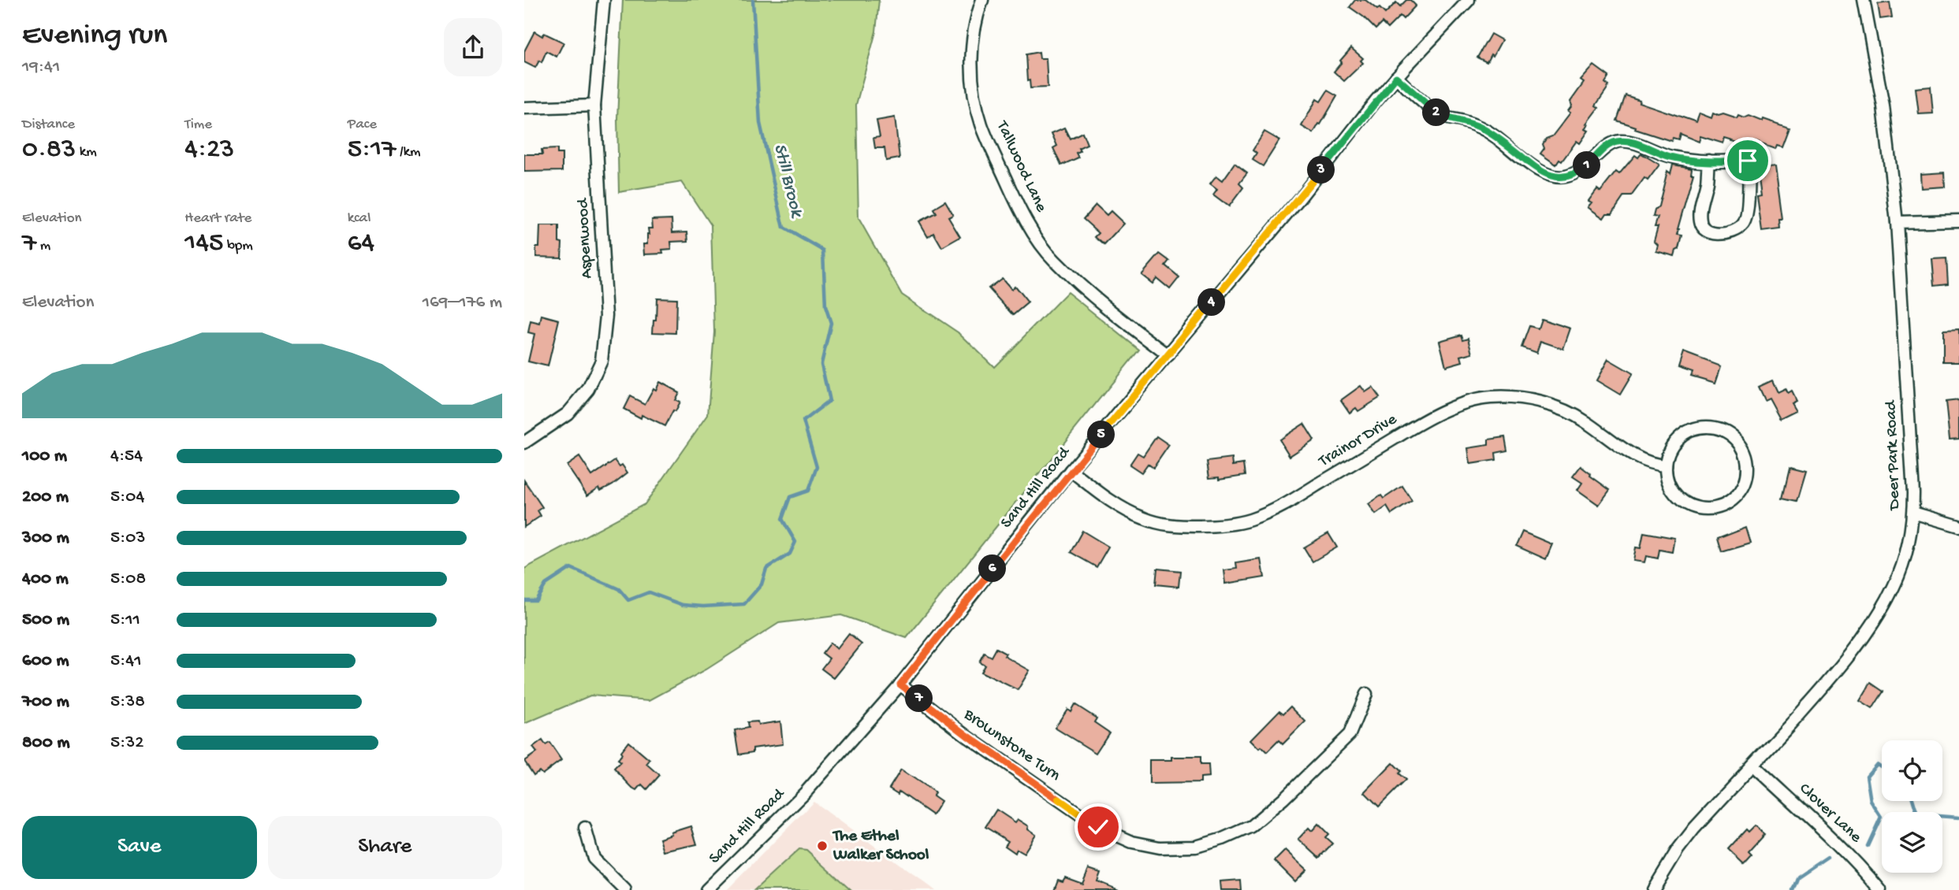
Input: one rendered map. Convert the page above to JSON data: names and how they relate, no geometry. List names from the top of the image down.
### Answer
{
  "streets": {
    "street": [
      "Tallwood Lane",
      "Aspenwood",
      "Trainor Drive",
      "Deer Park Road",
      "Sand Hill Road",
      "Brownstone Turn",
      "Clover Lane"
    ]
  },
  "crossings": [
    ["Tallwood Lane", "Sand Hill Road"],
    ["Trainor Drive", "Sand Hill Road"],
    ["Deer Park Road", "Clover Lane"],
    ["Sand Hill Road", "Brownstone Turn"]
  ],
  "water": ["Still Brook"],
  "places": ["The Ethel Walker School"],
  "page": {
    "heading": ["Evening run", "19:41"],
    "stats": [
      ["Distance", "0.83 km"],
      ["Time", "4:23"],
      ["Pace", "5:17 /km"],
      ["Elevation", "7 m"],
      ["Heart rate", "145 bpm"],
      ["kcal", "64"]
    ],
    "pins": [
      "2",
      "1",
      "3",
      "4",
      "5",
      "6",
      "7"
    ],
    "chart": ["Elevation", "169–176 m"],
    "list": [
      {
        "name": "100 m",
        "note": "4:54"
      },
      {
        "name": "200 m",
        "note": "5:04"
      },
      {
        "name": "300 m",
        "note": "5:03"
      },
      {
        "name": "400 m",
        "note": "5:08"
      },
      {
        "name": "500 m",
        "note": "5:11"
      },
      {
        "name": "600 m",
        "note": "5:41"
      },
      {
        "name": "700 m",
        "note": "5:38"
      },
      {
        "name": "800 m",
        "note": "5:32"
      }
    ],
    "buttons": ["Save", "Share"]
  }
}
